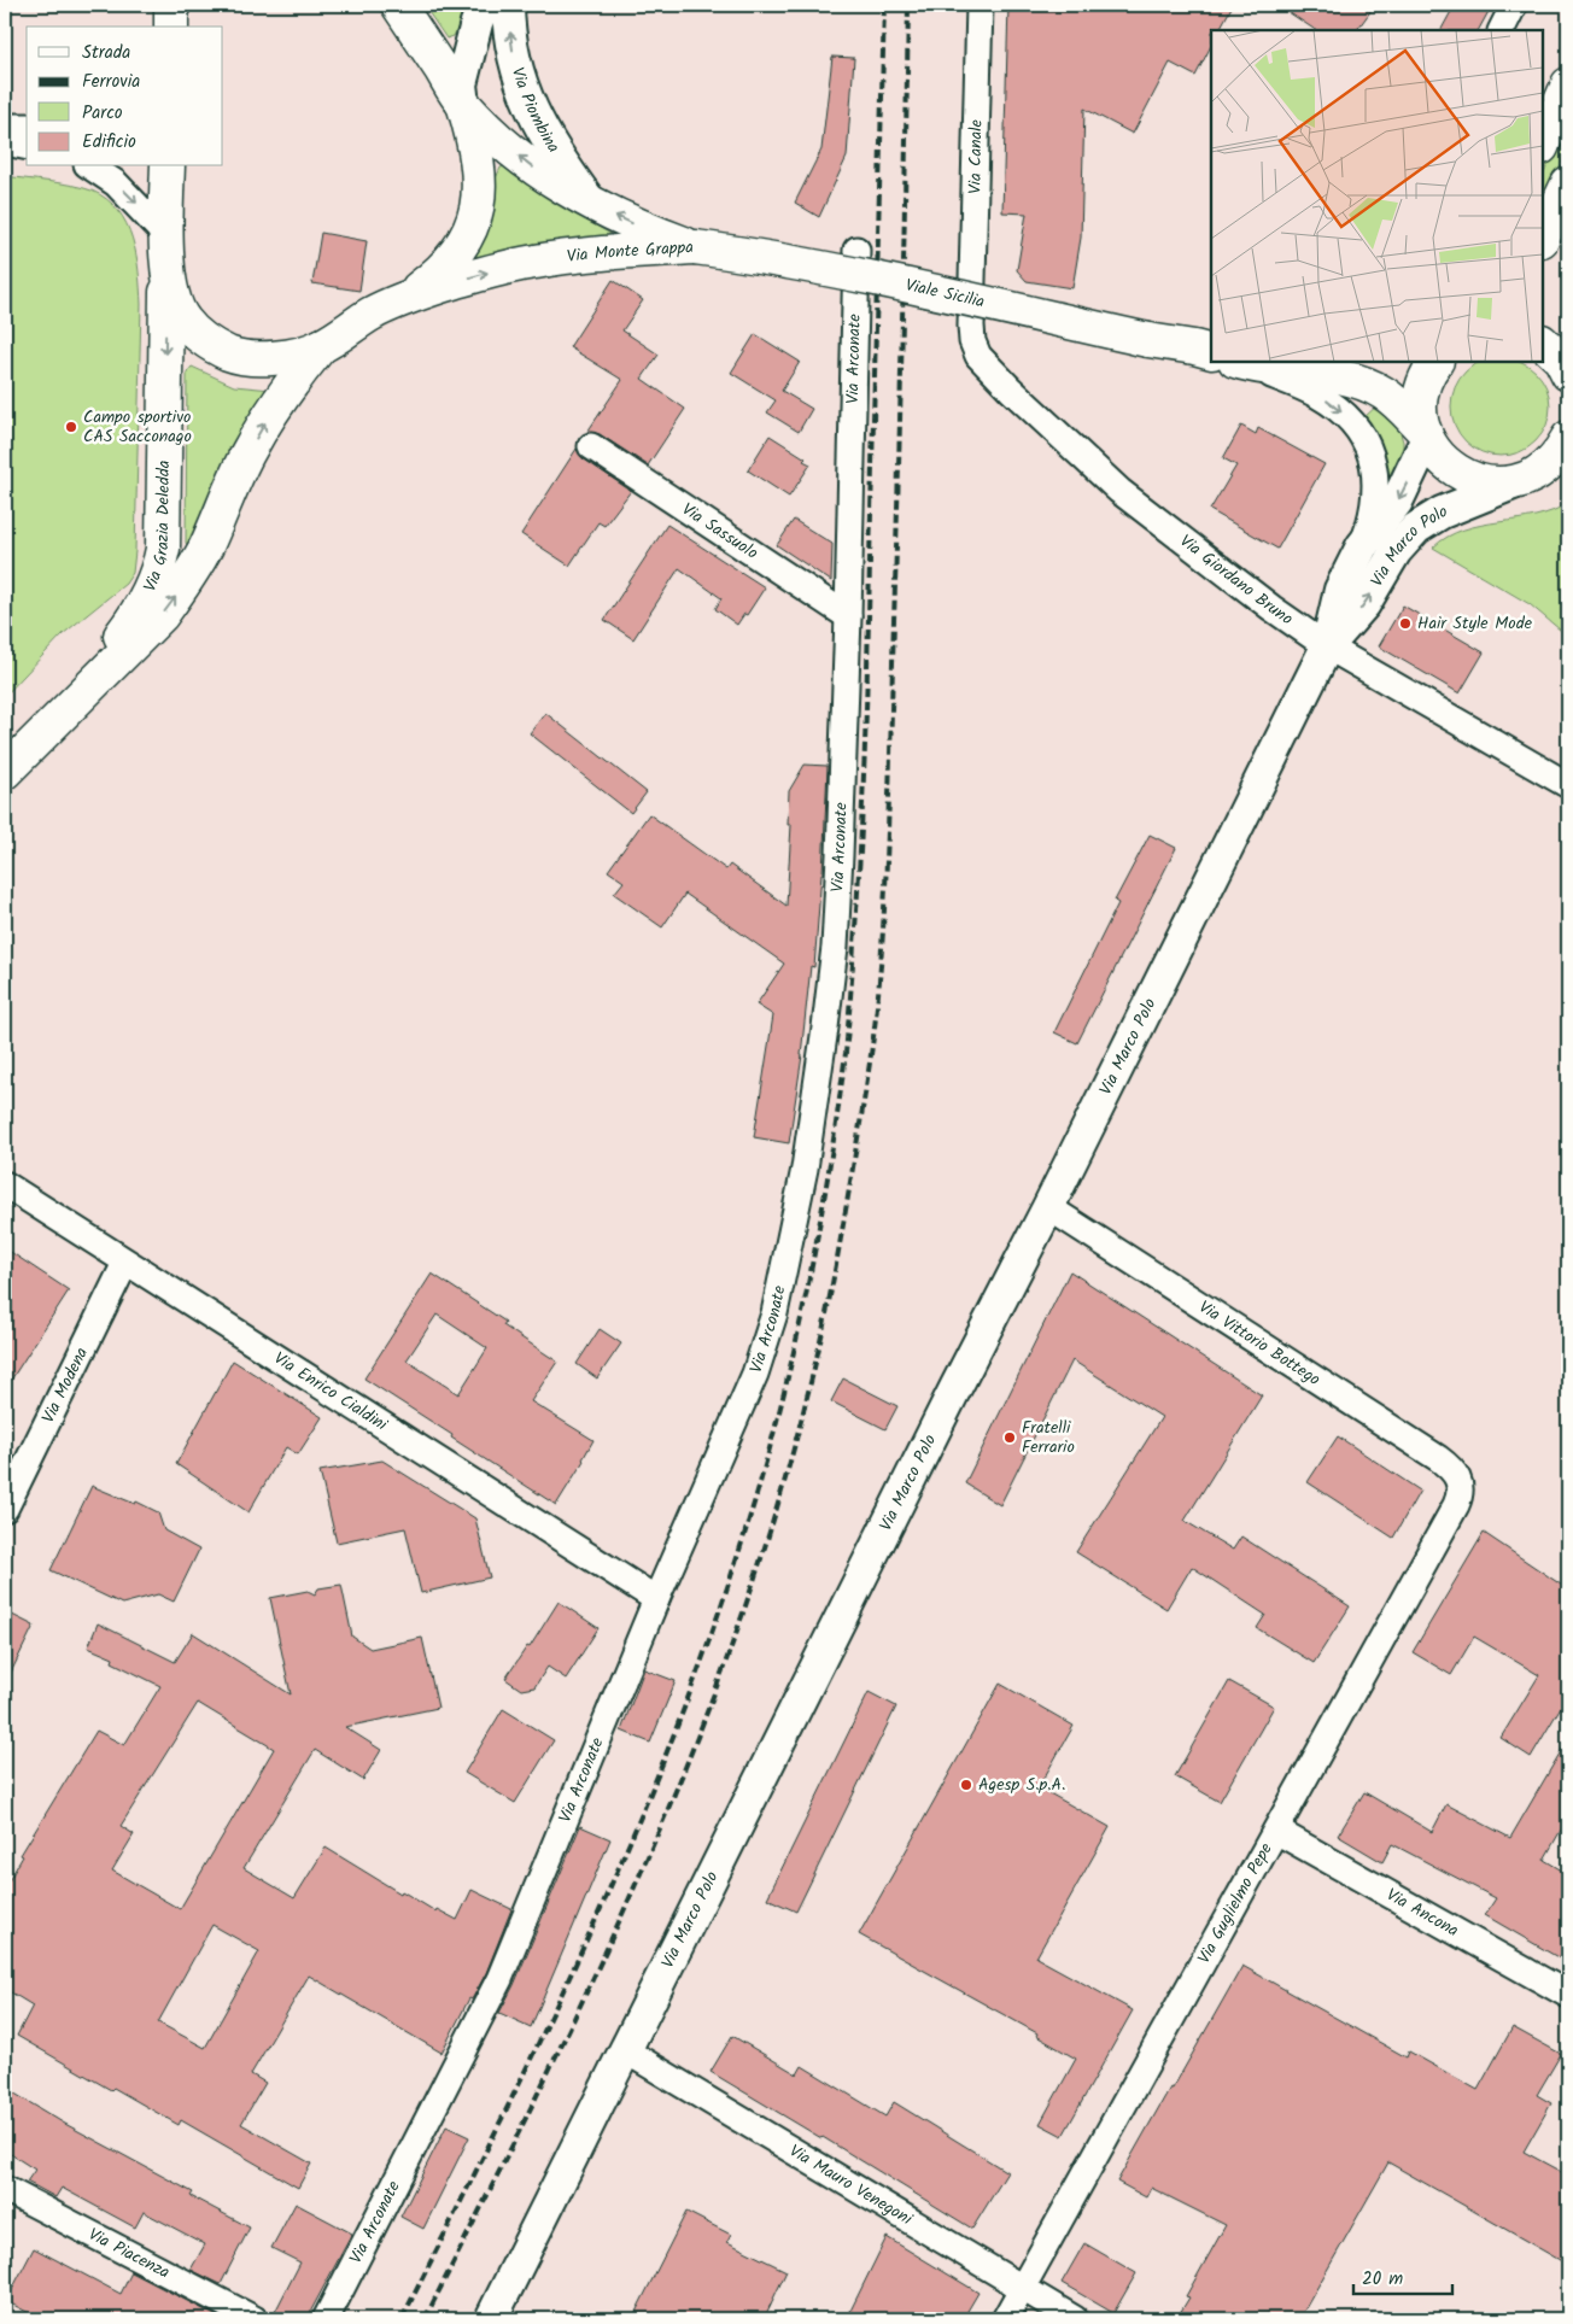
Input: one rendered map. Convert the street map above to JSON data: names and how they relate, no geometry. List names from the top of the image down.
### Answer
{
  "streets": {
    "main road": ["Via Monte Grappa", "Viale Sicilia", "Via Grazia Deledda"],
    "street": [
      "Via Piombina",
      "Via Canale",
      "Via Arconate",
      "Via Sassuolo",
      "Via Marco Polo",
      "Via Giordano Bruno",
      "Via Vittorio Bottego",
      "Via Modena",
      "Via Enrico Cialdini",
      "Via Guglielmo Pepe",
      "Via Ancona",
      "Via Mauro Venegoni",
      "Via Piacenza"
    ]
  },
  "crossings": [
    ["Via Piombina", "Via Monte Grappa"],
    ["Via Canale", "Via Giordano Bruno"],
    ["Via Monte Grappa", "Viale Sicilia"],
    ["Via Monte Grappa", "Via Grazia Deledda"],
    ["Via Arconate", "Via Sassuolo"],
    ["Via Arconate", "Via Enrico Cialdini"],
    ["Via Marco Polo", "Via Giordano Bruno"],
    ["Via Marco Polo", "Via Vittorio Bottego"],
    ["Via Marco Polo", "Via Mauro Venegoni"],
    ["Via Vittorio Bottego", "Via Guglielmo Pepe"],
    ["Via Modena", "Via Enrico Cialdini"],
    ["Via Guglielmo Pepe", "Via Ancona"],
    ["Via Guglielmo Pepe", "Via Mauro Venegoni"]
  ],
  "one_way": ["Via Piombina"],
  "places": [
    "Campo sportivo CAS Sacconago",
    "Hair Style Mode",
    "Fratelli Ferrario",
    "Agesp S.p.A."
  ],
  "legend": [
    "Strada",
    "Ferrovia",
    "Parco",
    "Edificio"
  ],
  "scale_bar": "20 m"
}
